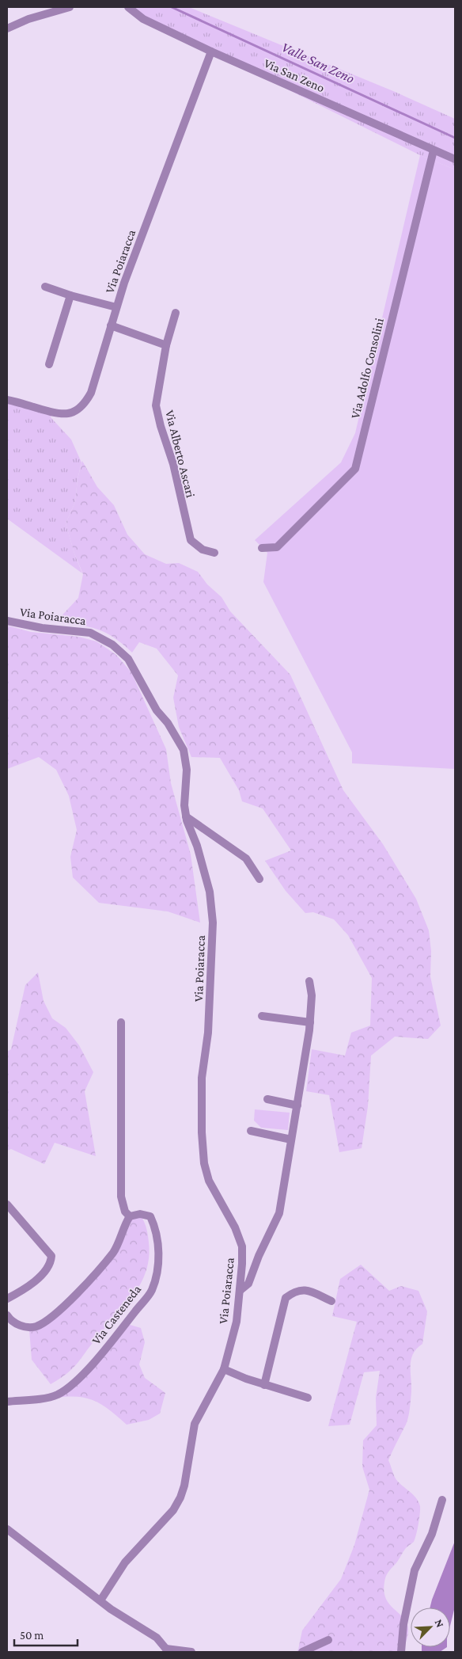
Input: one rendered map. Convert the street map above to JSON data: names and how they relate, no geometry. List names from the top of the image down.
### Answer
{
  "streets": {
    "street": [
      "Via San Zeno",
      "Via Poiaracca",
      "Via Adolfo Consolini",
      "Via Alberto Ascari",
      "Via Casteneda"
    ]
  },
  "crossings": [
    ["Via San Zeno", "Via Poiaracca"],
    ["Via San Zeno", "Via Adolfo Consolini"]
  ],
  "water": ["Valle San Zeno"],
  "scale_bar": "50 m",
  "north": "top right"
}
